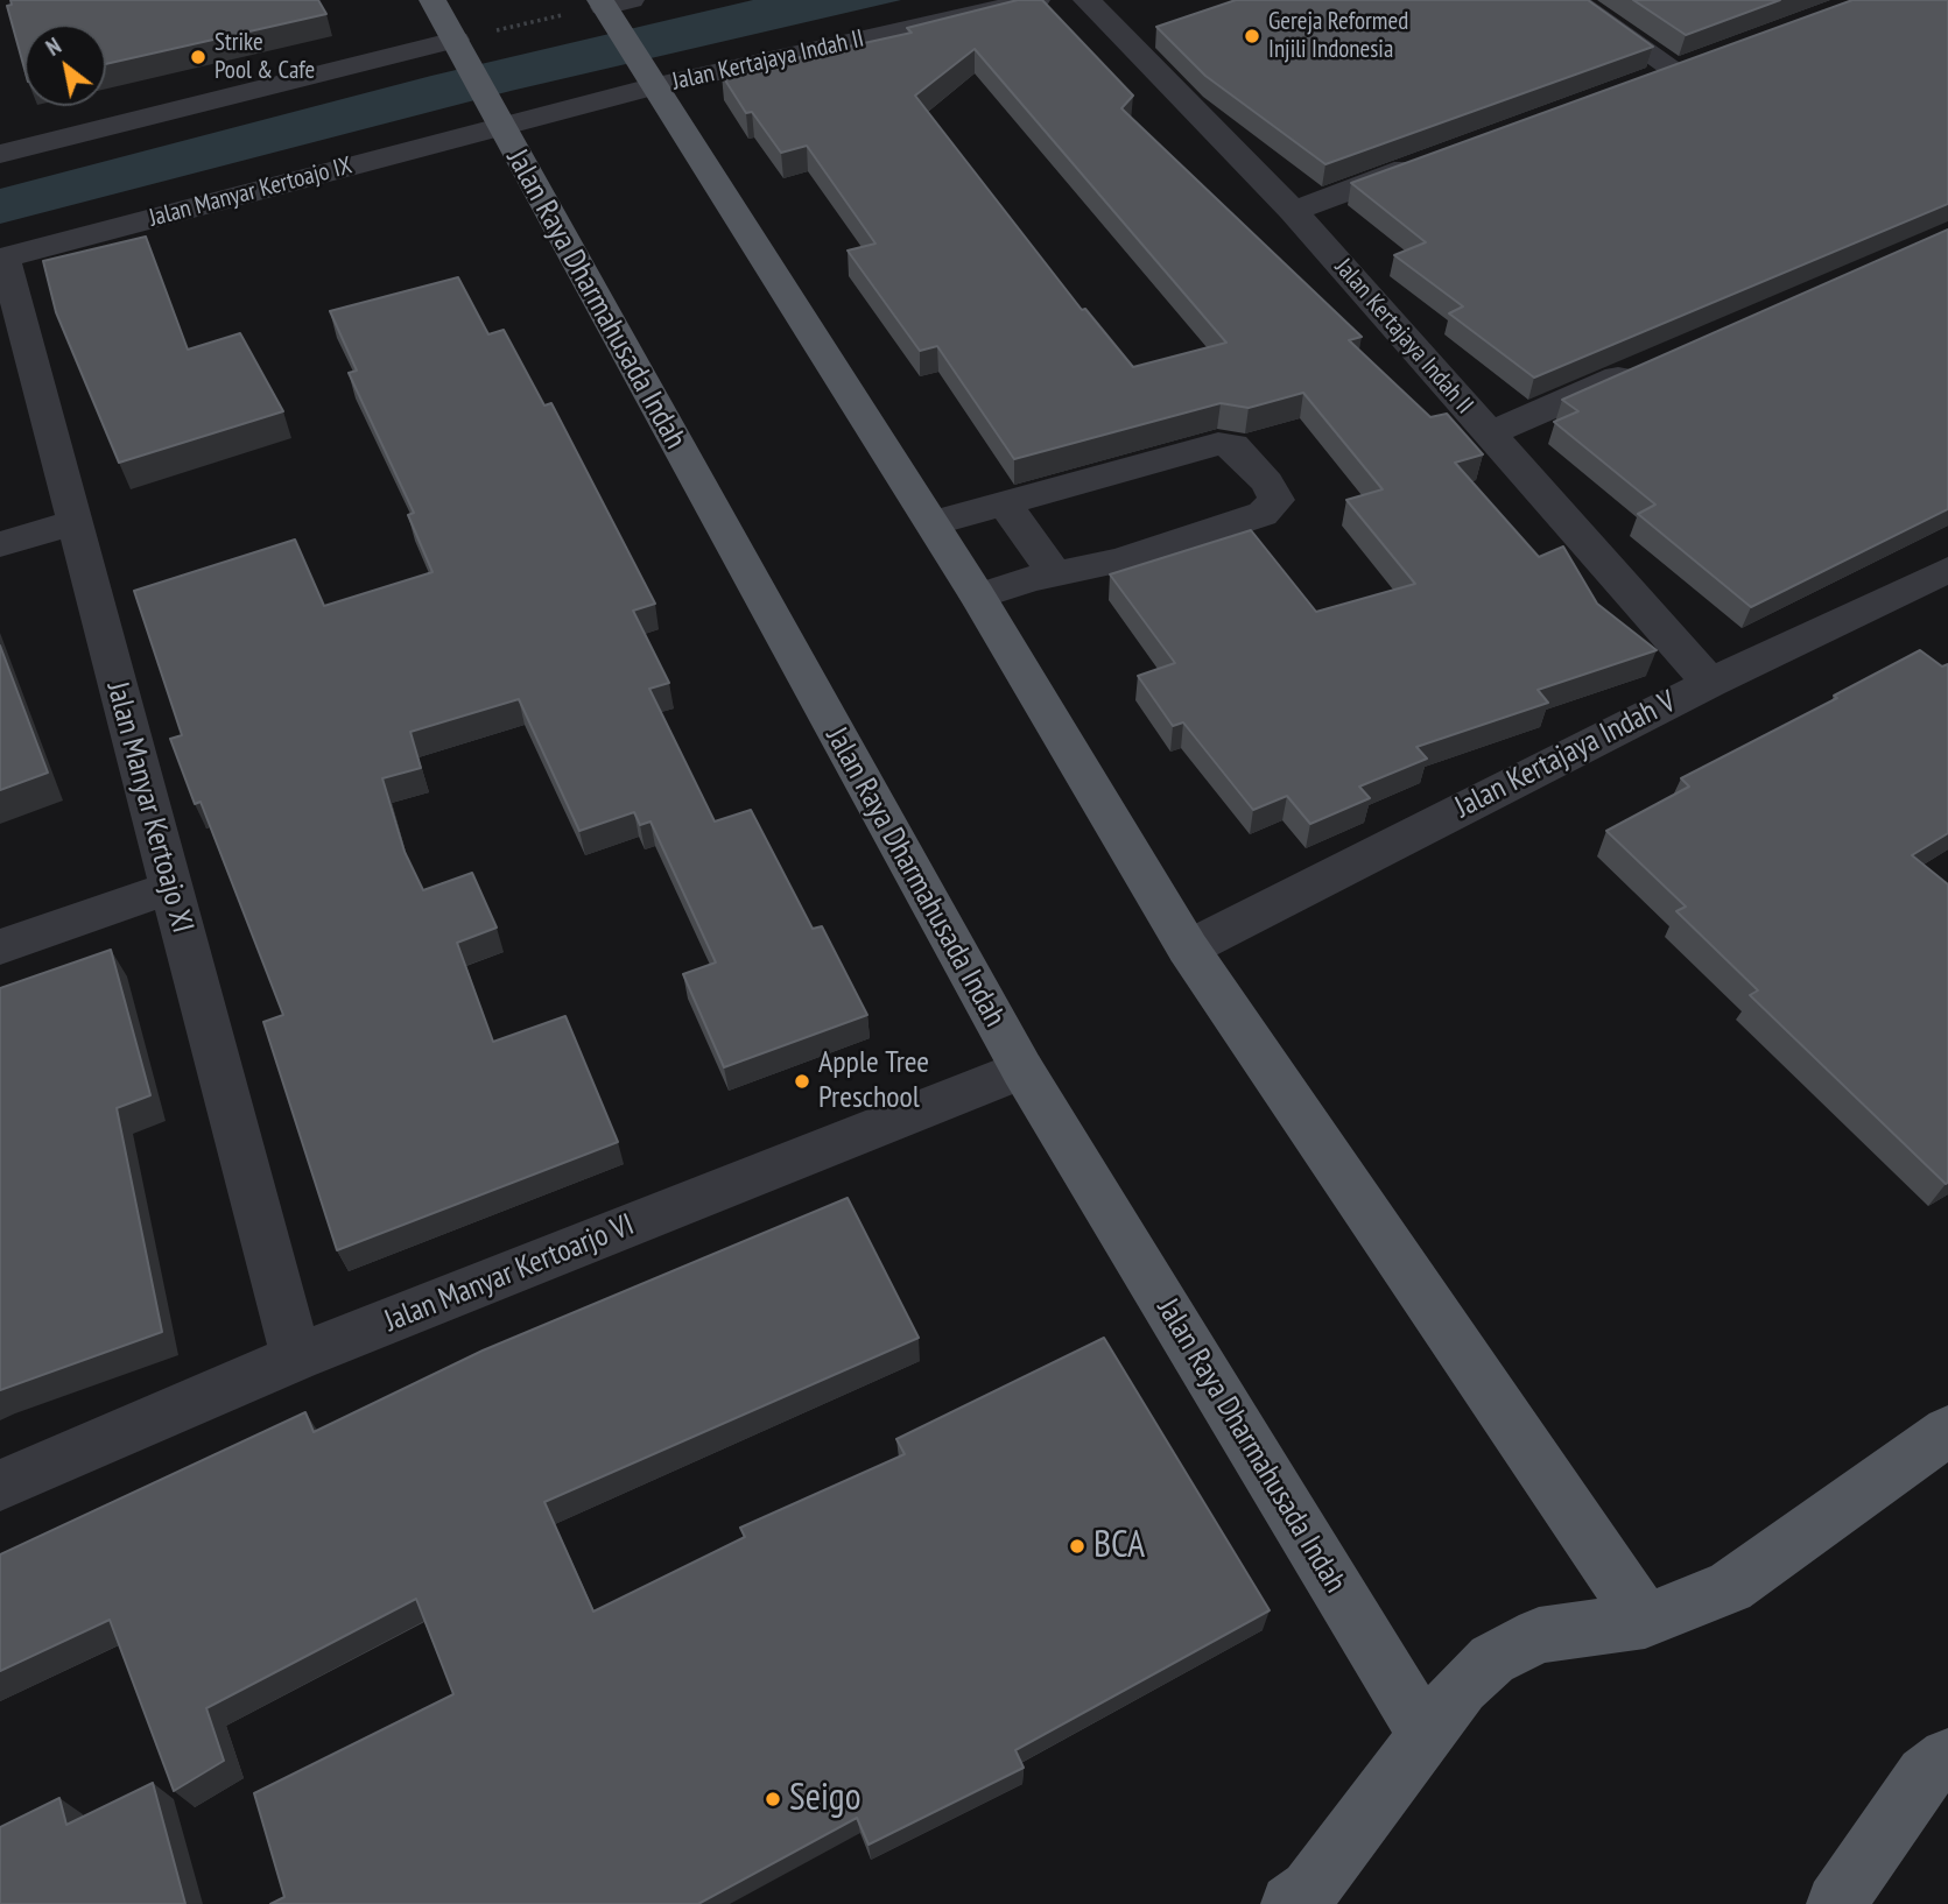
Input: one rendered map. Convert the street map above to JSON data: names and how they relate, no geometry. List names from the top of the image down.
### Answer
{
  "streets": {
    "main road": ["Jalan Raya Dharmahusada Indah"],
    "street": [
      "Jalan Kertajaya Indah II",
      "Jalan Manyar Kertoajo IX",
      "Jalan Kertajaya Indah V",
      "Jalan Manyar Kertoajo XI",
      "Jalan Manyar Kertoarjo VI"
    ]
  },
  "crossings": [
    ["Jalan Kertajaya Indah II", "Jalan Manyar Kertoajo IX"],
    ["Jalan Kertajaya Indah II", "Jalan Raya Dharmahusada Indah"],
    ["Jalan Kertajaya Indah II", "Jalan Kertajaya Indah V"],
    ["Jalan Manyar Kertoajo IX", "Jalan Raya Dharmahusada Indah"],
    ["Jalan Manyar Kertoajo IX", "Jalan Manyar Kertoajo XI"],
    ["Jalan Raya Dharmahusada Indah", "Jalan Manyar Kertoarjo VI"],
    ["Jalan Manyar Kertoajo XI", "Jalan Manyar Kertoarjo VI"]
  ],
  "places": [
    "Gereja Reformed Injili Indonesia",
    "Strike Pool & Cafe",
    "Apple Tree Preschool",
    "BCA",
    "Seigo"
  ],
  "north": "top left"
}
